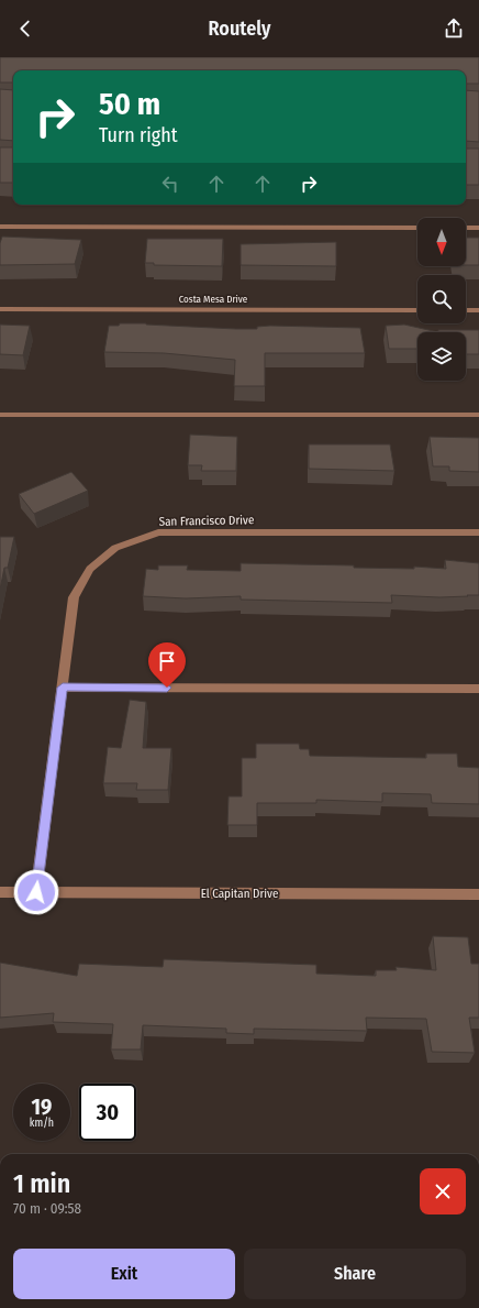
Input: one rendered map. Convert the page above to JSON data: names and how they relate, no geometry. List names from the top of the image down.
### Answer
{
  "streets": {
    "street": ["Costa Mesa Drive", "San Francisco Drive", "El Capitan Drive"]
  },
  "crossings": [
    ["San Francisco Drive", "El Capitan Drive"]
  ],
  "north": "bottom",
  "page": {
    "header": "Routely",
    "turn": ["50 m", "Turn right"],
    "speed": "19 km/h",
    "limit": "30",
    "heading": ["1 min", "70 m · 09:58"],
    "buttons": ["Exit", "Share"]
  }
}
